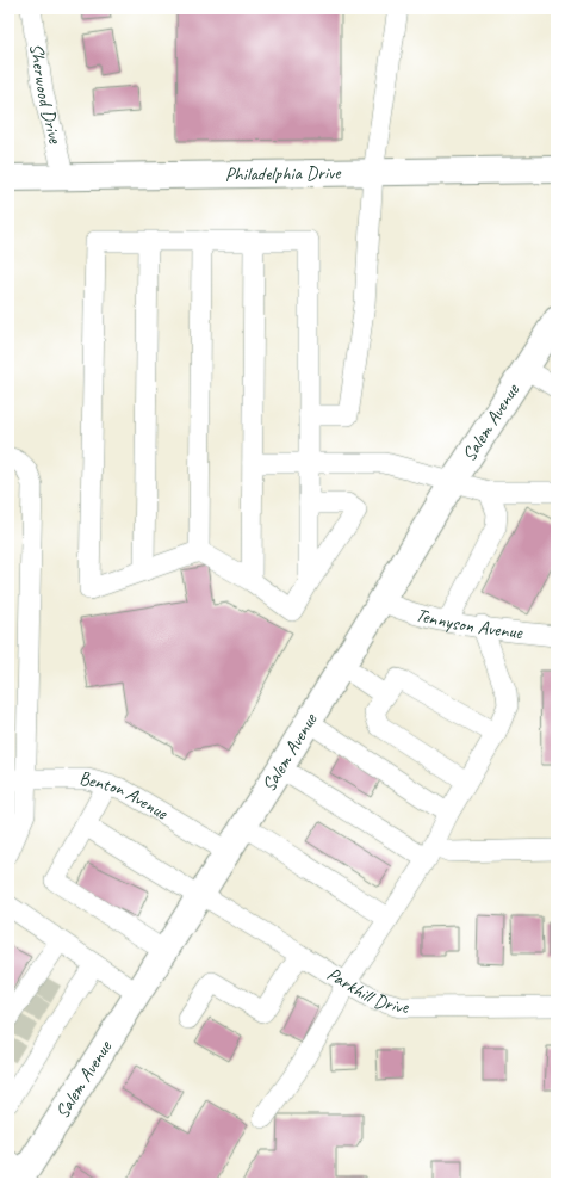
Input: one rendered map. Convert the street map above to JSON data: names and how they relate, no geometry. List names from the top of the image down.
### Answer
{
  "streets": {
    "main road": ["Philadelphia Drive", "Salem Avenue"],
    "street": [
      "Sherwood Drive",
      "Tennyson Avenue",
      "Benton Avenue",
      "Parkhill Drive"
    ]
  },
  "crossings": [
    ["Sherwood Drive", "Philadelphia Drive"],
    ["Salem Avenue", "Tennyson Avenue"],
    ["Salem Avenue", "Benton Avenue"],
    ["Salem Avenue", "Parkhill Drive"]
  ]
}
